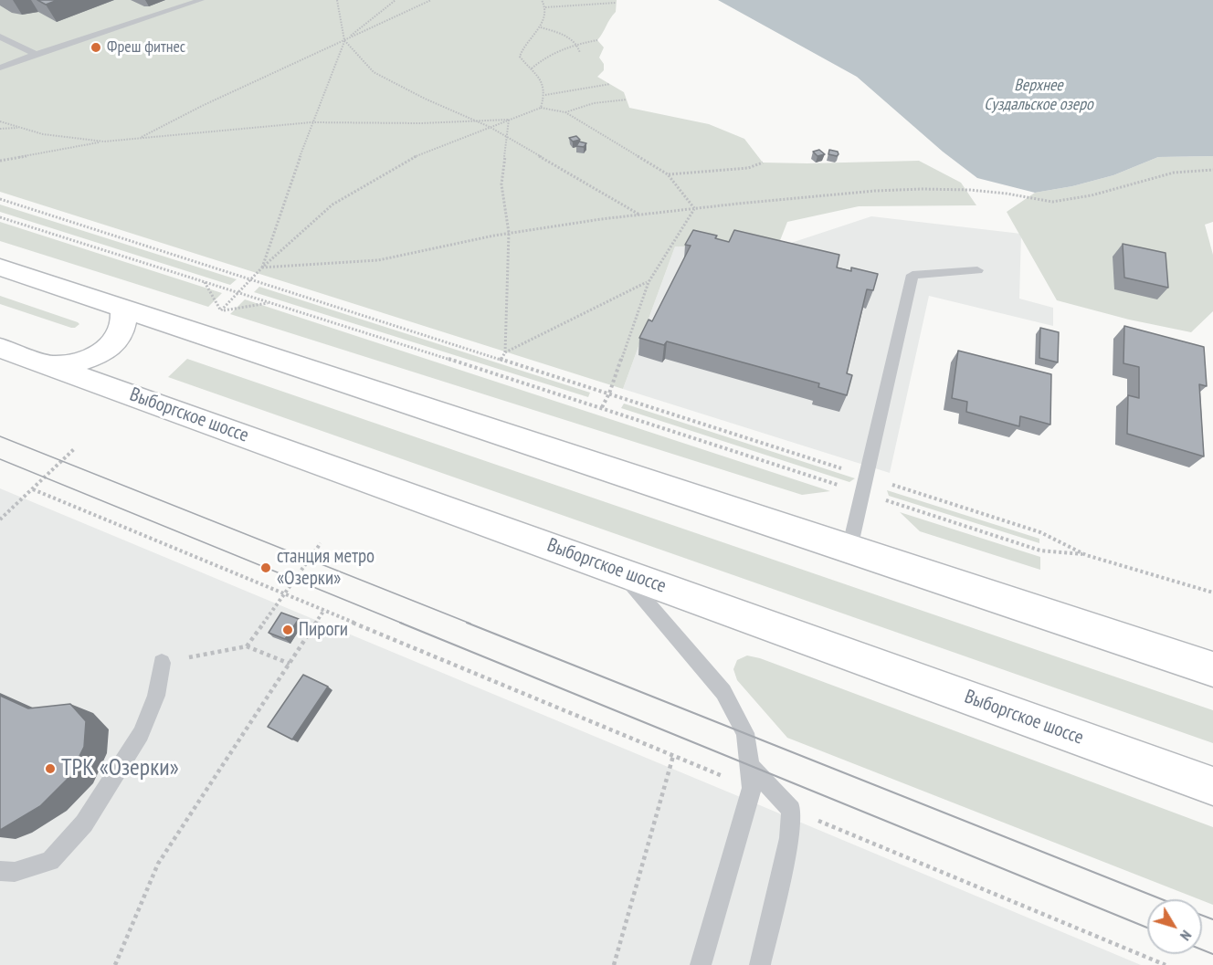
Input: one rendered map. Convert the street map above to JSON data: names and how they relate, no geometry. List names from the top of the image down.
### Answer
{
  "streets": {
    "main road": ["Выборгское шоссе"]
  },
  "water": ["Верхнее Суздальское озеро"],
  "places": [
    "Фреш фитнес",
    "станция метро «Озерки»",
    "Пироги",
    "ТРК «Озерки»"
  ],
  "north": "bottom right"
}
